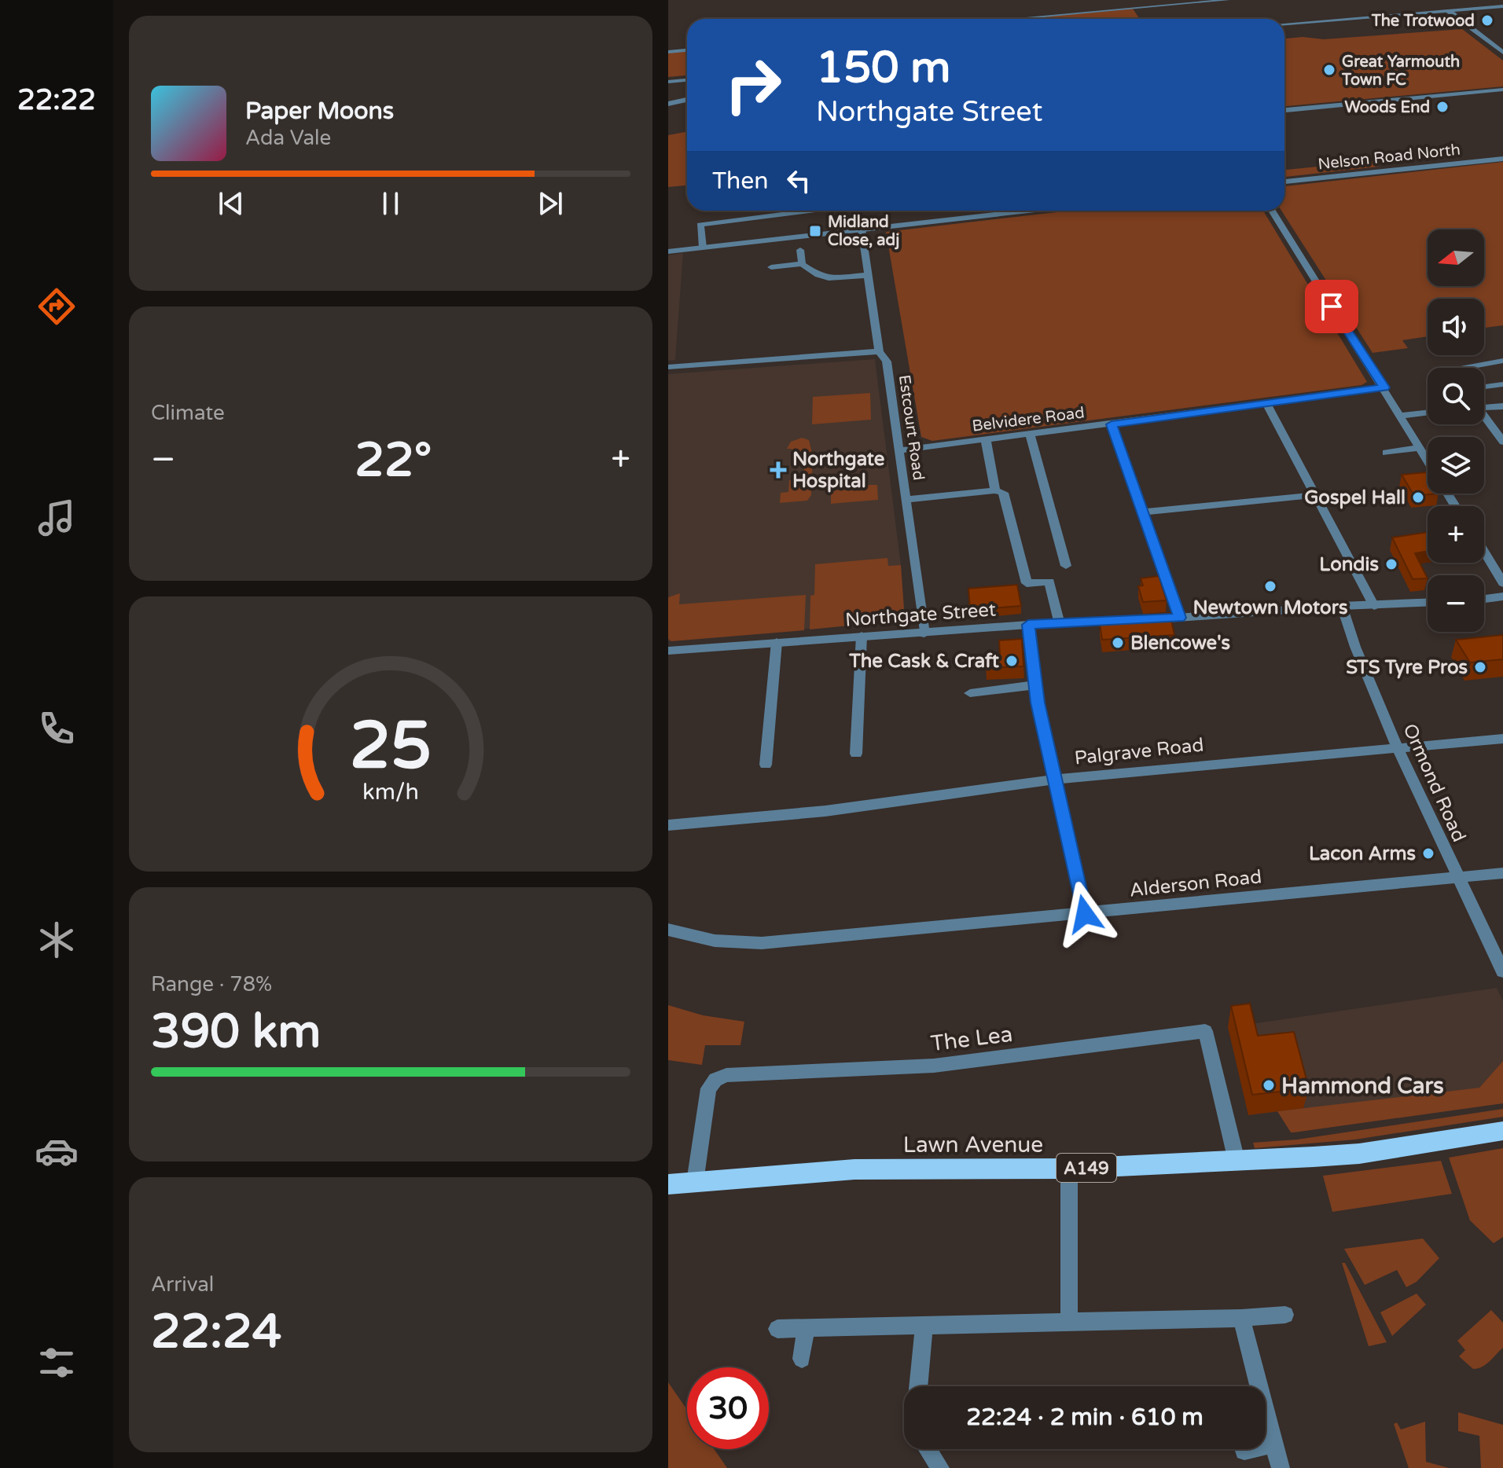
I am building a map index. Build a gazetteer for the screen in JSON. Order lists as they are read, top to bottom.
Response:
{
  "streets": {
    "main road": ["Lawn Avenue", "A149"],
    "street": [
      "Nelson Road North",
      "Belvidere Road",
      "Estcourt Road",
      "Northgate Street",
      "Palgrave Road",
      "Ormond Road",
      "Alderson Road",
      "The Lea"
    ]
  },
  "crossings": [
    ["Belvidere Road", "Estcourt Road"],
    ["Estcourt Road", "Northgate Street"],
    ["Northgate Street", "Ormond Road"],
    ["Palgrave Road", "Ormond Road"],
    ["Ormond Road", "Alderson Road"],
    ["The Lea", "Lawn Avenue"]
  ],
  "places": {
    "other": [
      "The Trotwood",
      "Great Yarmouth Town FC",
      "Woods End",
      "Gospel Hall",
      "Londis",
      "Newtown Motors",
      "Blencowe's",
      "The Cask & Craft",
      "STS Tyre Pros",
      "Lacon Arms",
      "Hammond Cars"
    ],
    "transit": ["Midland Close, adj"],
    "health": ["Northgate Hospital"]
  },
  "north": "left",
  "page": {
    "tabs": "22:22",
    "turn": ["150 m", "Northgate Street"],
    "song": ["Paper Moons", "Ada Vale"],
    "then": "Then",
    "map_buttons": ["+", "−"],
    "tile": [
      "Climate",
      ["Range · 78%", "390 km"],
      ["Arrival", "22:24"]
    ],
    "heat": ["−", "22°", "+"],
    "limit": "30",
    "trip": "22:24 · 2 min · 610 m",
    "gauge": ["25", "km/h"]
  }
}
